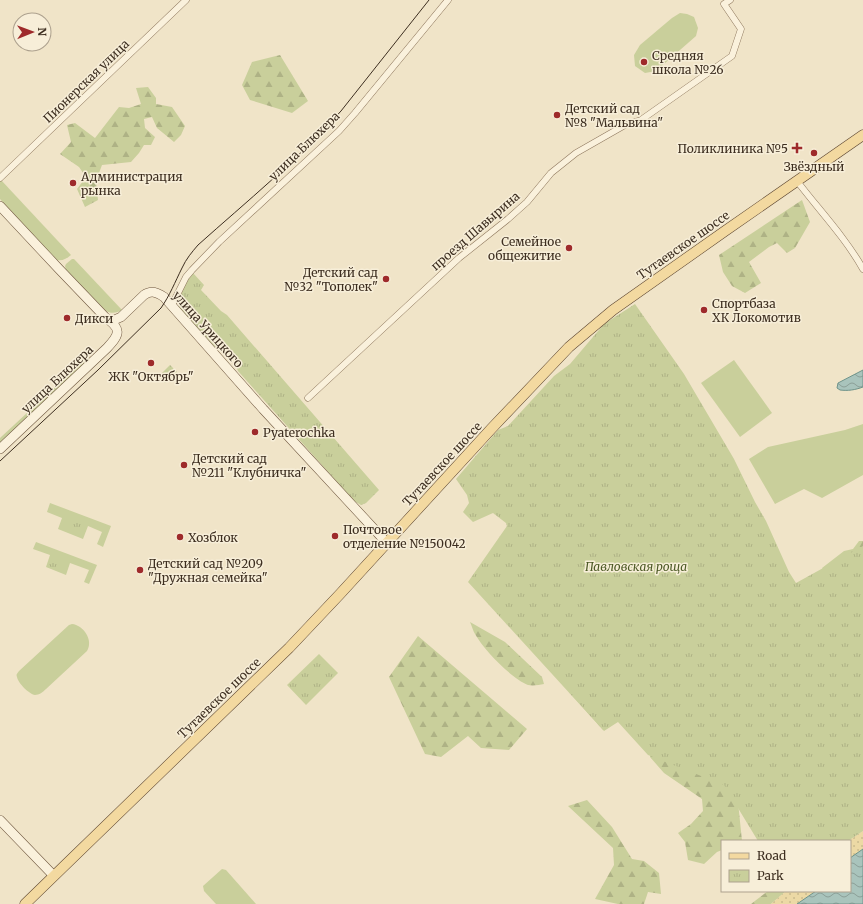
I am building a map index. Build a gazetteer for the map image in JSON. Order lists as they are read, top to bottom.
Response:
{
  "streets": {
    "main road": ["Тутаевское шоссе"],
    "street": [
      "Пионерская улица",
      "улица Блюхера",
      "проезд Шавырина",
      "улица Урицкого"
    ]
  },
  "crossings": [
    ["улица Блюхера", "улица Урицкого"],
    ["Тутаевское шоссе", "улица Урицкого"]
  ],
  "parks": ["Павловская роща"],
  "places": {
    "other": [
      "Средняя школа №26",
      "Детский сад №8 \"Мальвина\"",
      "Звёздный",
      "Администрация рынка",
      "Семейное общежитие",
      "Детский сад №32 \"Тополек\"",
      "Спортбаза ХК Локомотив",
      "Дикси",
      "ЖК \"Октябрь\"",
      "Pyaterochka",
      "Детский сад №211 \"Клубничка\"",
      "Почтовое отделение №150042",
      "Хозблок",
      "Детский сад №209 \"Дружная семейка\""
    ],
    "health": ["Поликлиника №5"]
  },
  "legend": ["Road", "Park"],
  "north": "right"
}
